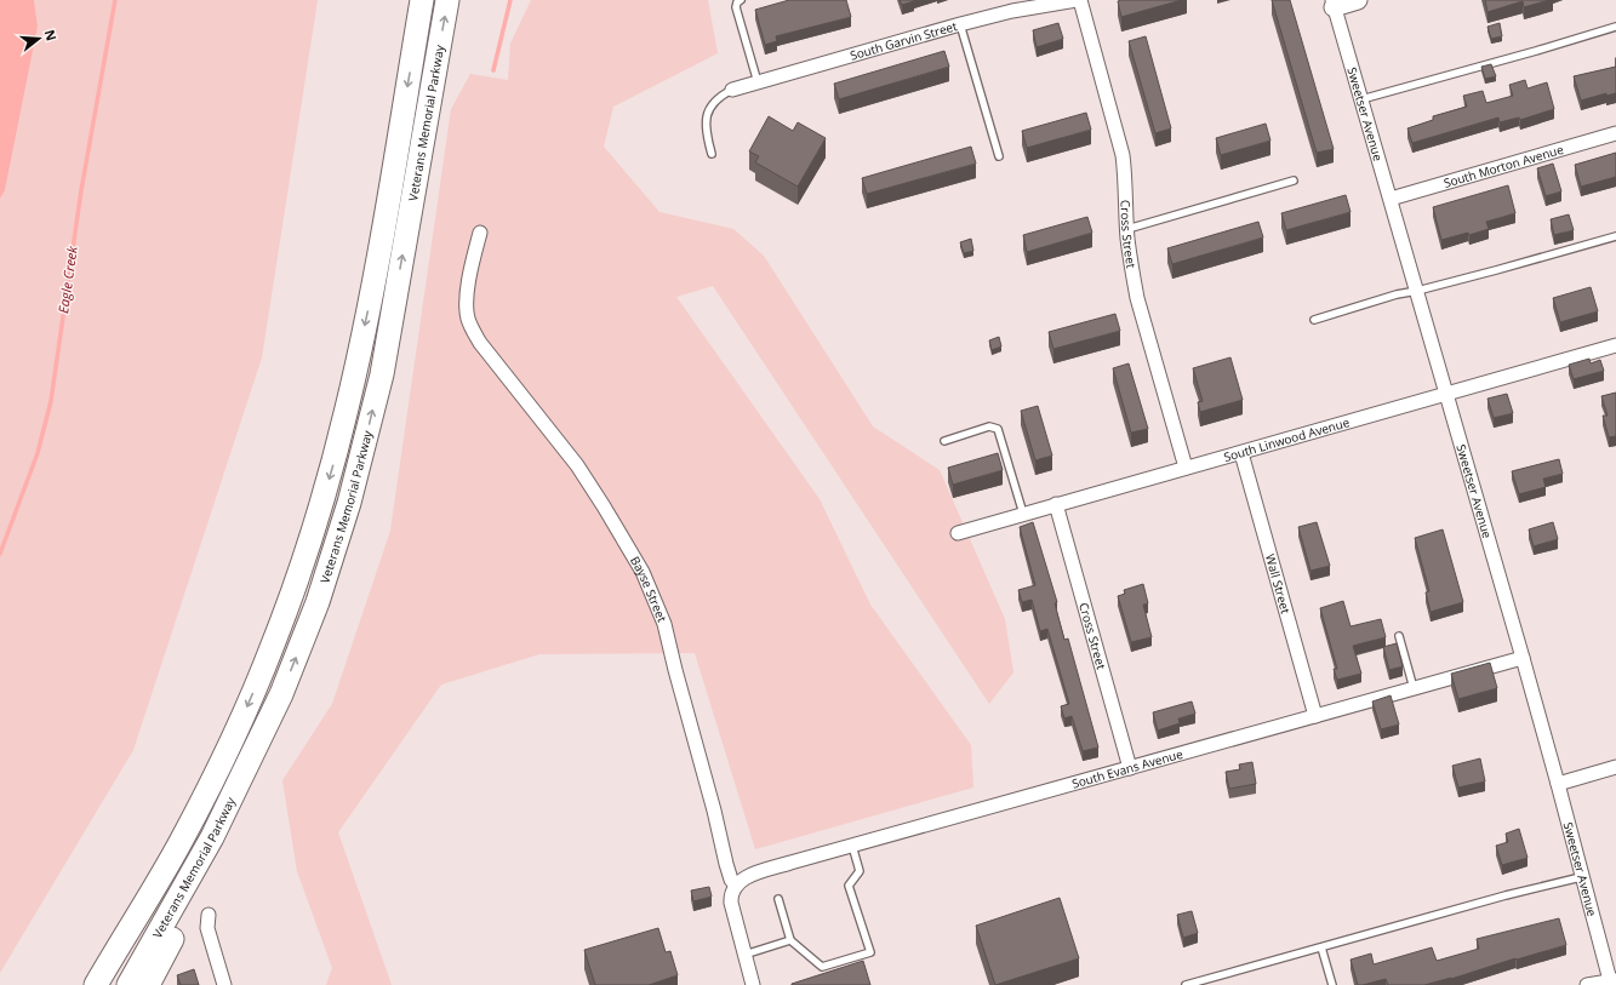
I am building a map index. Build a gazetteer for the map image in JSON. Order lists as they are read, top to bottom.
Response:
{
  "streets": {
    "highway": ["Veterans Memorial Parkway"],
    "street": [
      "South Garvin Street",
      "Sweetser Avenue",
      "South Morton Avenue",
      "Cross Street",
      "South Linwood Avenue",
      "Wall Street",
      "Bayse Street",
      "South Evans Avenue"
    ]
  },
  "crossings": [
    ["Sweetser Avenue", "South Morton Avenue"],
    ["Sweetser Avenue", "South Linwood Avenue"],
    ["Sweetser Avenue", "South Evans Avenue"],
    ["Cross Street", "South Linwood Avenue"],
    ["Cross Street", "South Evans Avenue"],
    ["South Linwood Avenue", "Wall Street"],
    ["Wall Street", "South Evans Avenue"],
    ["Bayse Street", "South Evans Avenue"]
  ],
  "water": ["Eagle Creek"],
  "north": "right"
}
